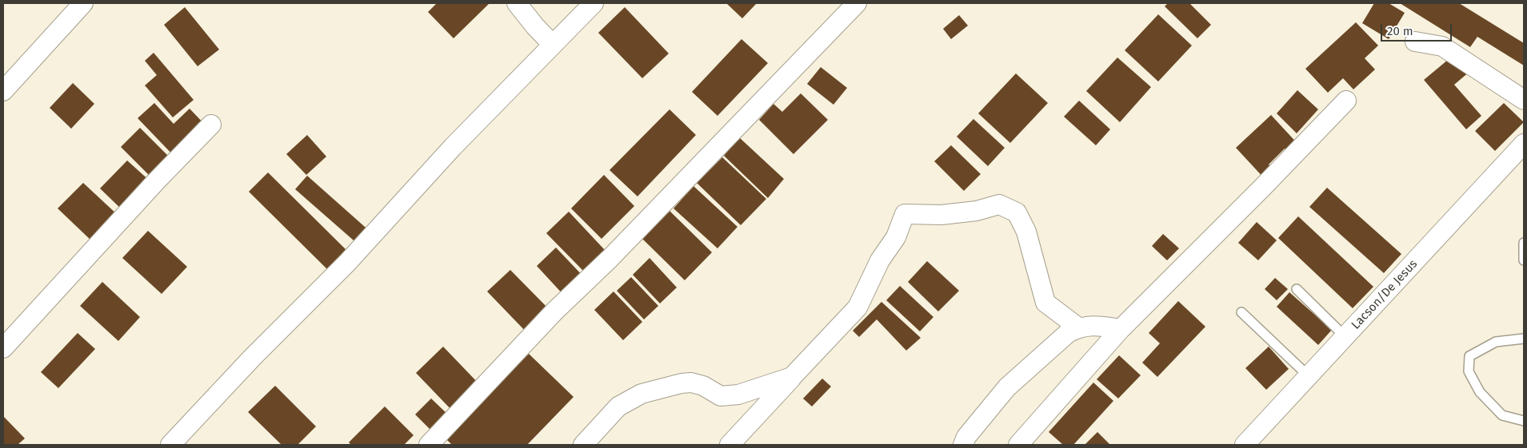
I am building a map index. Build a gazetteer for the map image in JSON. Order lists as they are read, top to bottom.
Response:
{
  "streets": {
    "street": ["Lacson/De Jesus"]
  },
  "scale_bar": "20 m"
}
